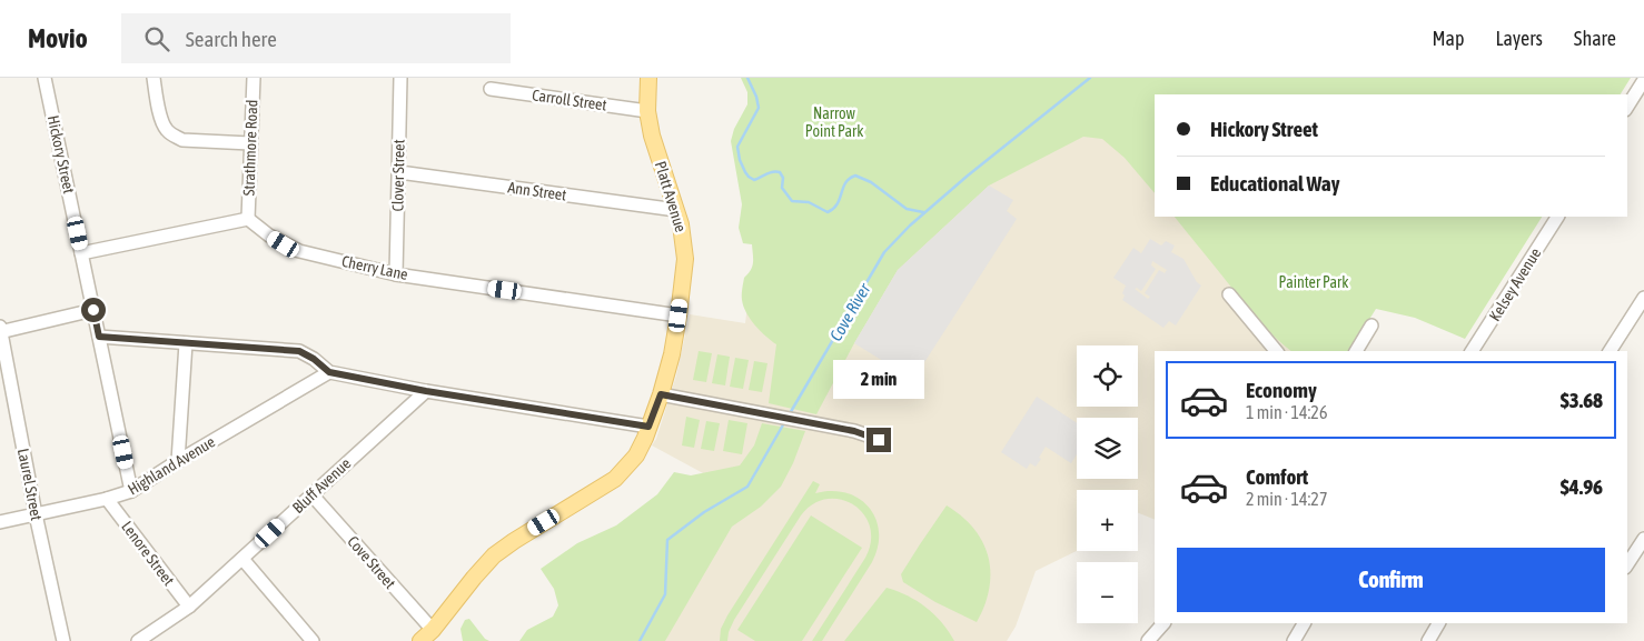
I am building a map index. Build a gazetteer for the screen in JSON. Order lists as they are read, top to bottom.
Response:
{
  "streets": {
    "main road": ["Platt Avenue"],
    "street": [
      "Carroll Street",
      "Strathmore Road",
      "Hickory Street",
      "Clover Street",
      "Ann Street",
      "Cherry Lane",
      "Kelsey Avenue",
      "Highland Avenue",
      "Laurel Street",
      "Bluff Avenue",
      "Lenore Street",
      "Cove Street"
    ]
  },
  "crossings": [
    ["Carroll Street", "Platt Avenue"],
    ["Strathmore Road", "Cherry Lane"],
    ["Hickory Street", "Highland Avenue"],
    ["Clover Street", "Ann Street"],
    ["Clover Street", "Cherry Lane"],
    ["Ann Street", "Platt Avenue"],
    ["Platt Avenue", "Cherry Lane"],
    ["Platt Avenue", "Cove Street"],
    ["Highland Avenue", "Laurel Street"],
    ["Highland Avenue", "Lenore Street"],
    ["Bluff Avenue", "Lenore Street"],
    ["Bluff Avenue", "Cove Street"]
  ],
  "water": ["Cove River"],
  "parks": ["Narrow Point Park", "Painter Park"],
  "page": {
    "header": "Movio",
    "search": "Search here",
    "nav": ["Map", "Layers", "Share"],
    "banner": ["Hickory Street", "Educational Way"],
    "map_buttons": ["+", "−"],
    "bubble": "2 min",
    "list": [
      {
        "name": "Economy",
        "note": "1 min · 14:26",
        "value": "$3.68"
      },
      {
        "name": "Comfort",
        "note": "2 min · 14:27",
        "value": "$4.96"
      }
    ],
    "buttons": "Confirm"
  }
}
